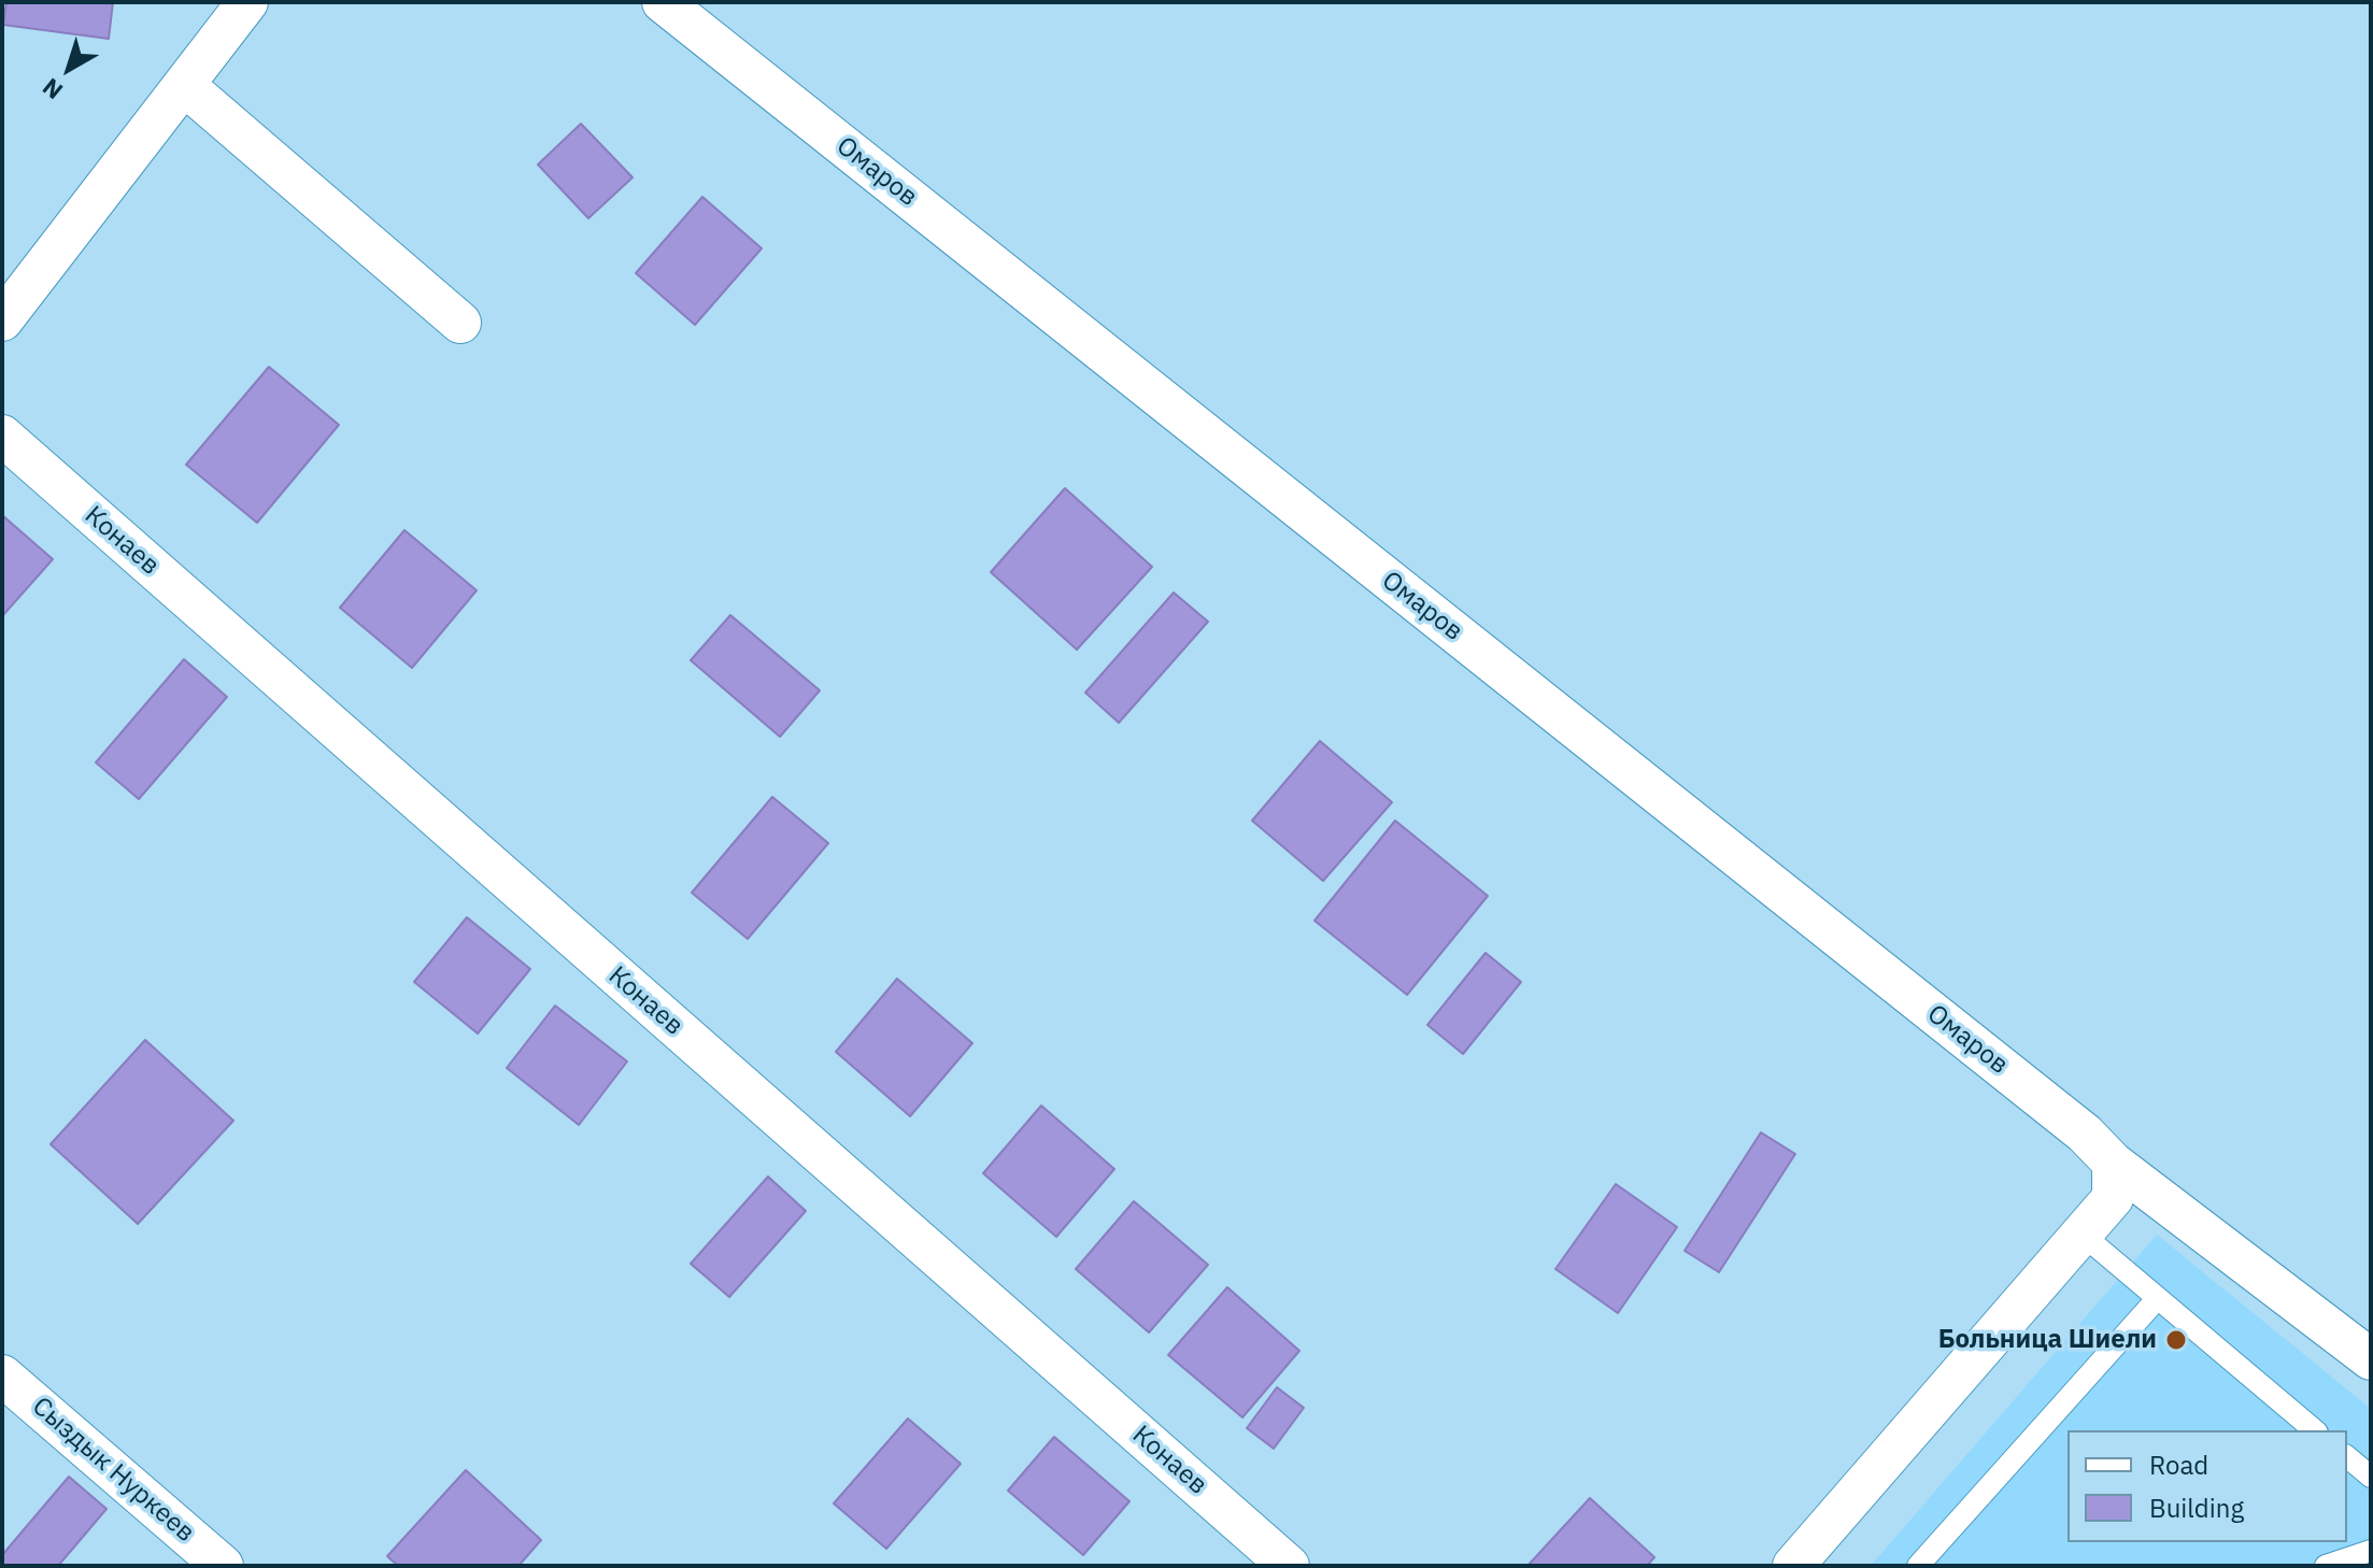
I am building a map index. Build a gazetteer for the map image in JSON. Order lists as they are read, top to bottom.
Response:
{
  "streets": {
    "street": ["Омаров", "Конаев", "Сыздык Нуркеев"]
  },
  "places": ["Больница Шиели"],
  "legend": ["Road", "Building"],
  "north": "bottom left"
}
